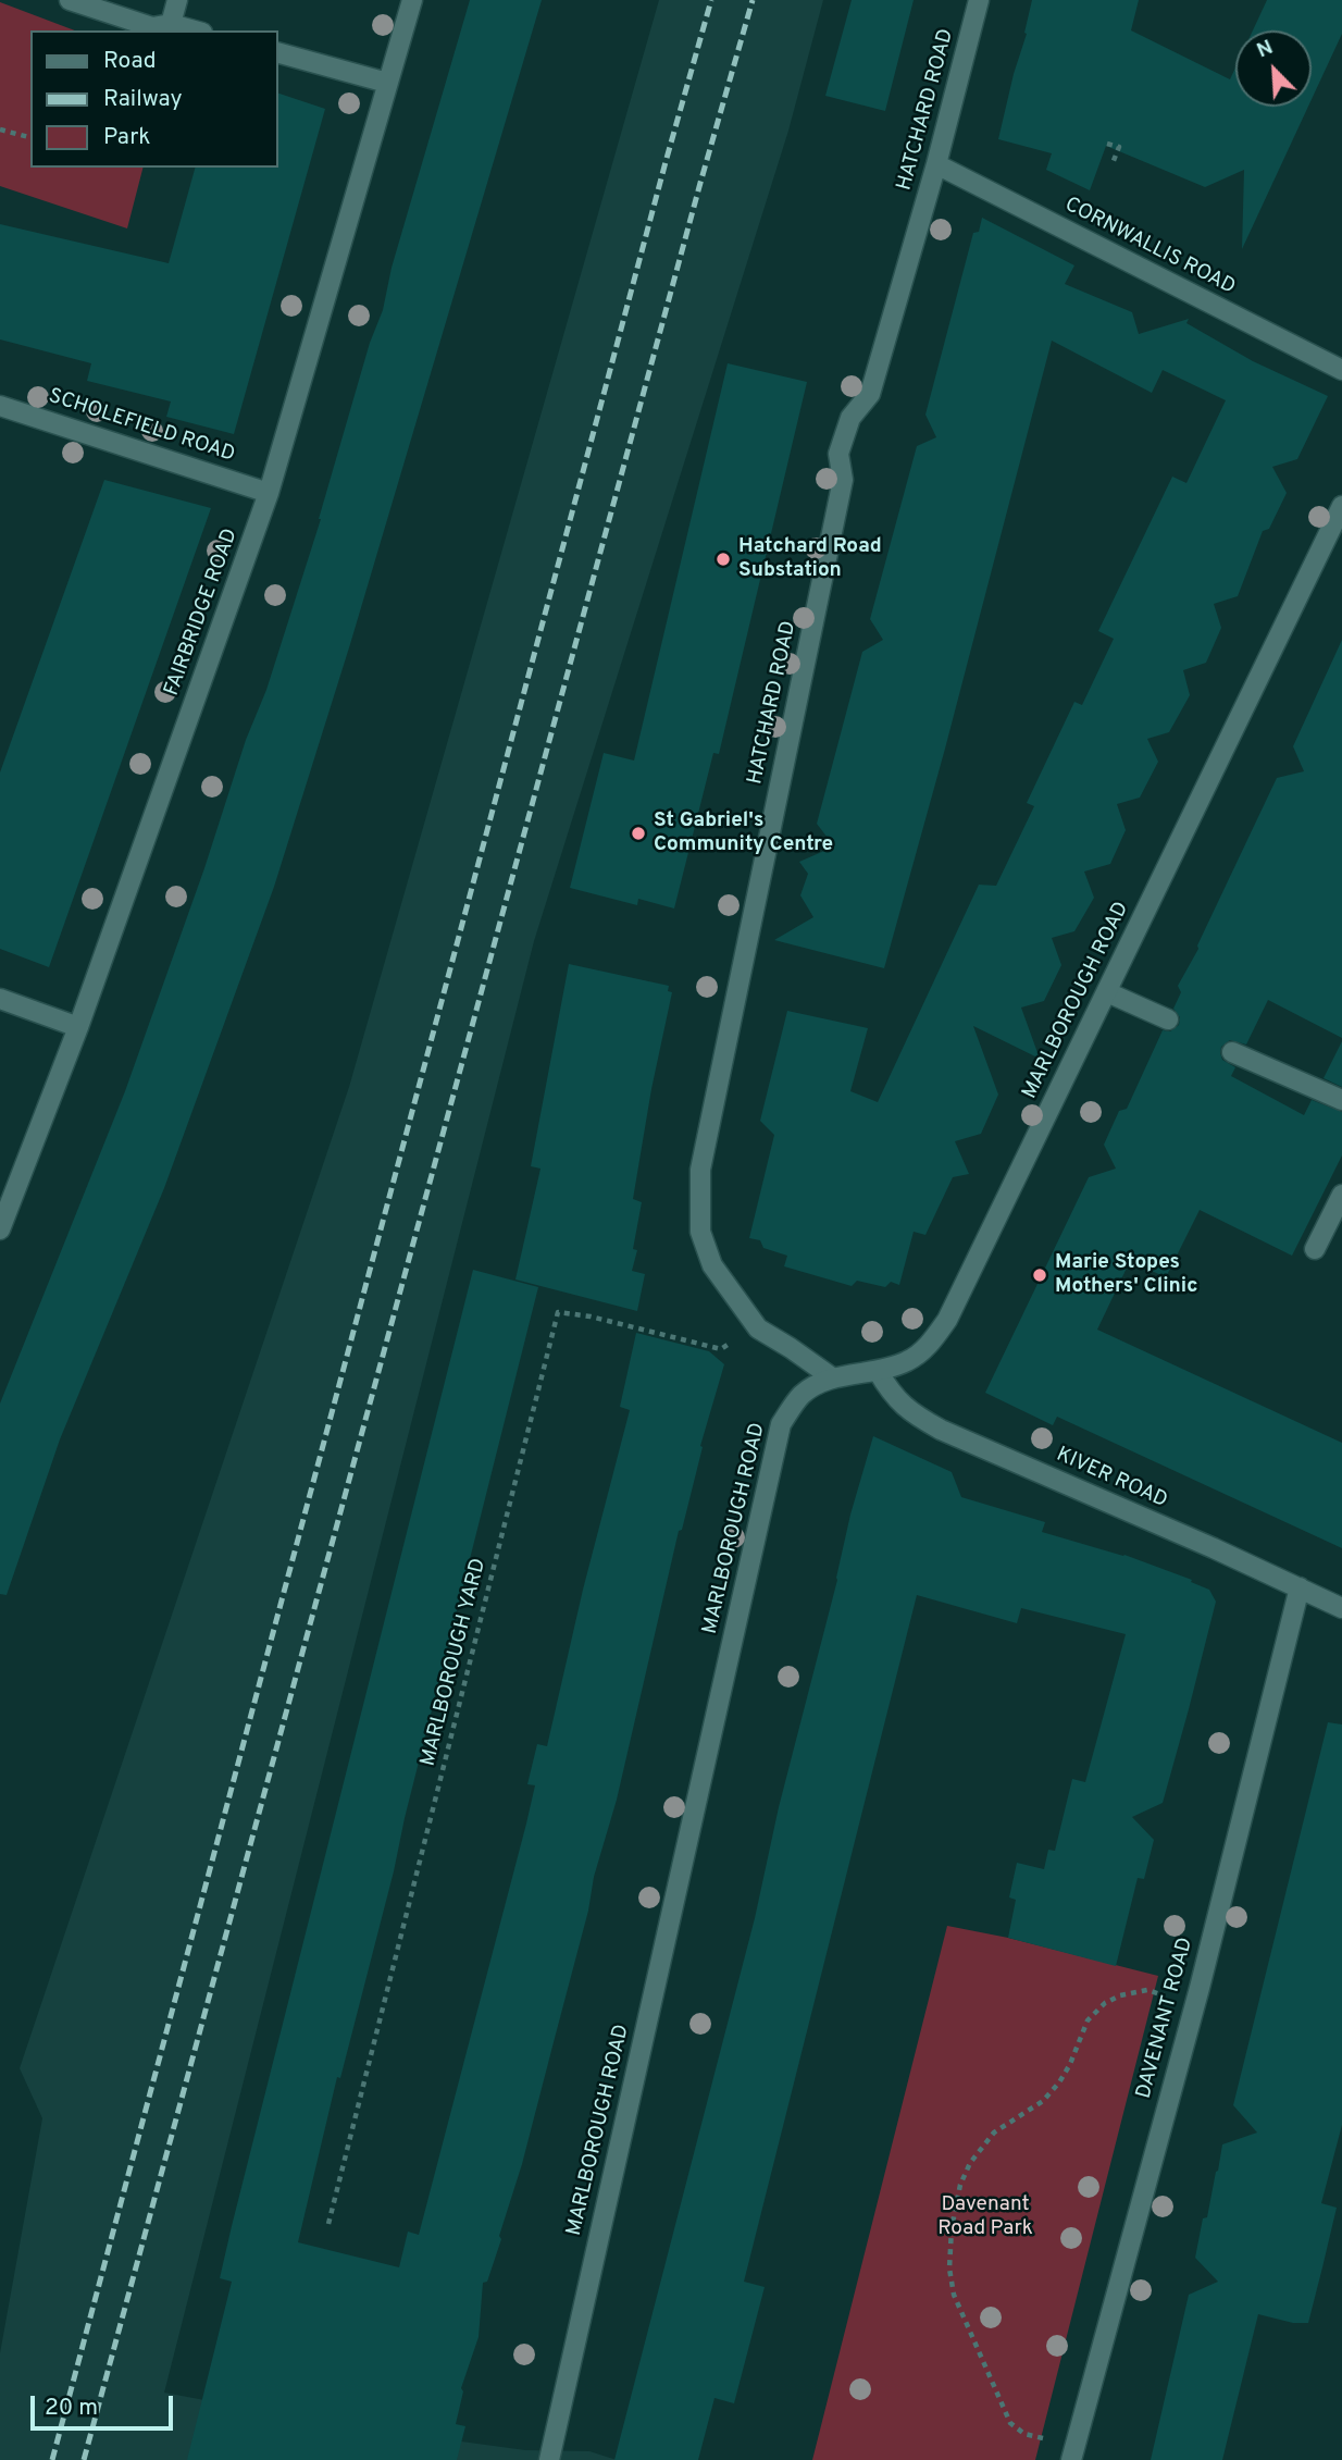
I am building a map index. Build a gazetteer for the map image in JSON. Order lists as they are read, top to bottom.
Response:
{
  "streets": {
    "street": [
      "HATCHARD ROAD",
      "CORNWALLIS ROAD",
      "SCHOLEFIELD ROAD",
      "FAIRBRIDGE ROAD",
      "MARLBOROUGH ROAD",
      "KIVER ROAD",
      "DAVENANT ROAD"
    ],
    "path": ["MARLBOROUGH YARD"]
  },
  "crossings": [
    ["HATCHARD ROAD", "CORNWALLIS ROAD"],
    ["HATCHARD ROAD", "MARLBOROUGH ROAD"],
    ["HATCHARD ROAD", "MARLBOROUGH YARD"],
    ["SCHOLEFIELD ROAD", "FAIRBRIDGE ROAD"],
    ["MARLBOROUGH ROAD", "KIVER ROAD"],
    ["KIVER ROAD", "DAVENANT ROAD"]
  ],
  "parks": ["Davenant Road Park"],
  "places": ["Hatchard Road Substation", "St Gabriel's Community Centre", "Marie Stopes Mothers' Clinic"],
  "legend": ["Road", "Railway", "Park"],
  "scale_bar": "20 m",
  "north": "top left"
}
